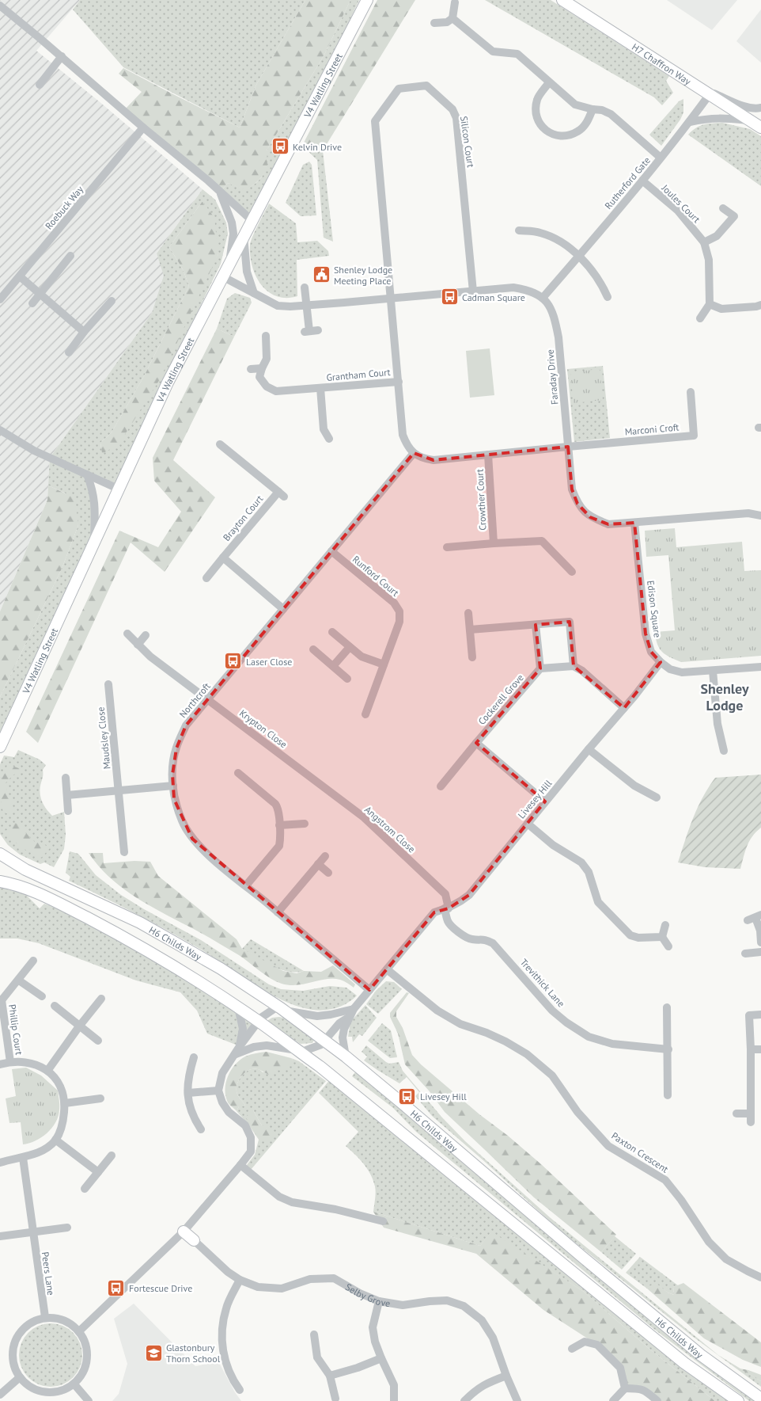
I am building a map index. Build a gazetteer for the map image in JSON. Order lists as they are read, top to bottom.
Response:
{
  "streets": {
    "street": [
      "H7 Chaffron Way",
      "V4 Watling Street",
      "Silicon Court",
      "Rutherford Gate",
      "Joules Court",
      "Roebuck Way",
      "Grantham Court",
      "Faraday Drive",
      "Marconi Croft",
      "Crowther Court",
      "Brayton Court",
      "Runford Court",
      "Edison Square",
      "Cockerell Grove",
      "Northcroft",
      "Krypton Close",
      "Maudsley Close",
      "Livesey Hill",
      "Angstrom Close",
      "H6 Childs Way",
      "Trevithick Lane",
      "Phillip Court",
      "Paxton Crescent",
      "Peers Lane",
      "Selby Grove"
    ]
  },
  "crossings": [
    ["H7 Chaffron Way", "Rutherford Gate"],
    ["Rutherford Gate", "Joules Court"],
    ["Rutherford Gate", "Faraday Drive"],
    ["Faraday Drive", "Marconi Croft"],
    ["Faraday Drive", "Edison Square"],
    ["Runford Court", "Northcroft"],
    ["Edison Square", "Livesey Hill"],
    ["Northcroft", "Krypton Close"],
    ["Northcroft", "Livesey Hill"],
    ["Krypton Close", "Angstrom Close"],
    ["Livesey Hill", "Angstrom Close"],
    ["Livesey Hill", "H6 Childs Way"],
    ["Livesey Hill", "Trevithick Lane"],
    ["Livesey Hill", "Paxton Crescent"],
    ["Angstrom Close", "Trevithick Lane"]
  ],
  "districts": ["Shenley Lodge"],
  "places": {
    "bus stop": [
      "Kelvin Drive",
      "Cadman Square",
      "Laser Close",
      "Livesey Hill",
      "Fortescue Drive"
    ],
    "public building": ["Shenley Lodge Meeting Place"],
    "school or university": ["Glastonbury Thorn School"]
  }
}
